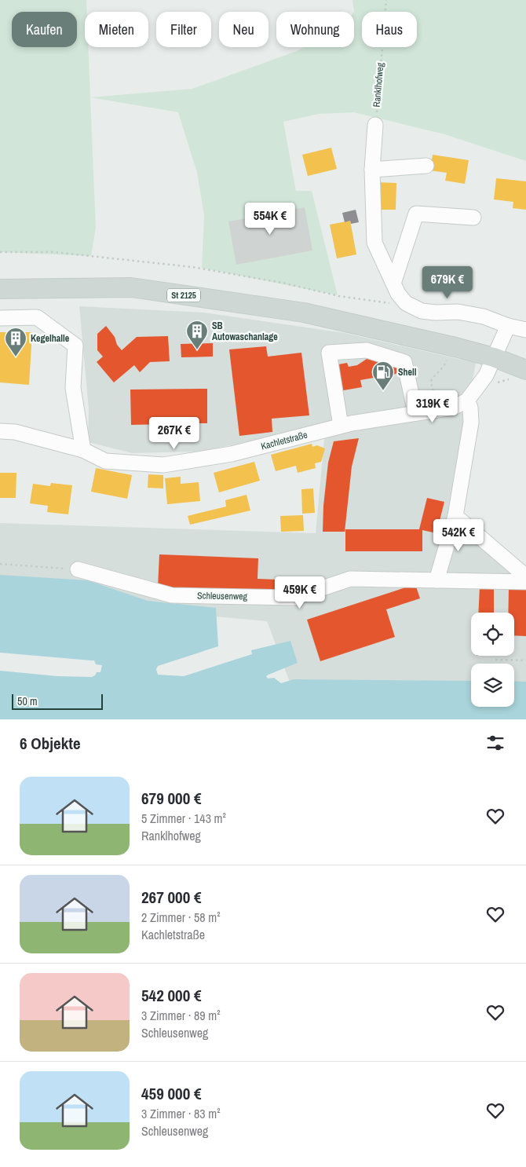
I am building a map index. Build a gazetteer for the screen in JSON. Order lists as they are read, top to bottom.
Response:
{
  "streets": {
    "main road": ["St 2125"],
    "street": ["Kachletstraße", "Schleusenweg"],
    "path": ["Ranklhofweg"]
  },
  "places": {
    "building": ["SB Autowaschanlage", "Kegelhalle"],
    "fuel station": ["Shell"]
  },
  "scale_bar": "50 m",
  "page": {
    "chip": [
      "Kaufen",
      "Mieten",
      "Filter",
      "Neu",
      "Wohnung",
      "Haus"
    ],
    "price": [
      "554K €",
      "679K €",
      "319K €",
      "267K €",
      "542K €",
      "459K €"
    ],
    "scale": "50 m",
    "heading": "6 Objekte",
    "list": [
      {
        "name": "679 000 €",
        "note": "5 Zimmer · 143 m² · Ranklhofweg"
      },
      {
        "name": "267 000 €",
        "note": "2 Zimmer · 58 m² · Kachletstraße"
      },
      {
        "name": "542 000 €",
        "note": "3 Zimmer · 89 m² · Schleusenweg"
      },
      {
        "name": "459 000 €",
        "note": "3 Zimmer · 83 m² · Schleusenweg"
      }
    ]
  }
}
